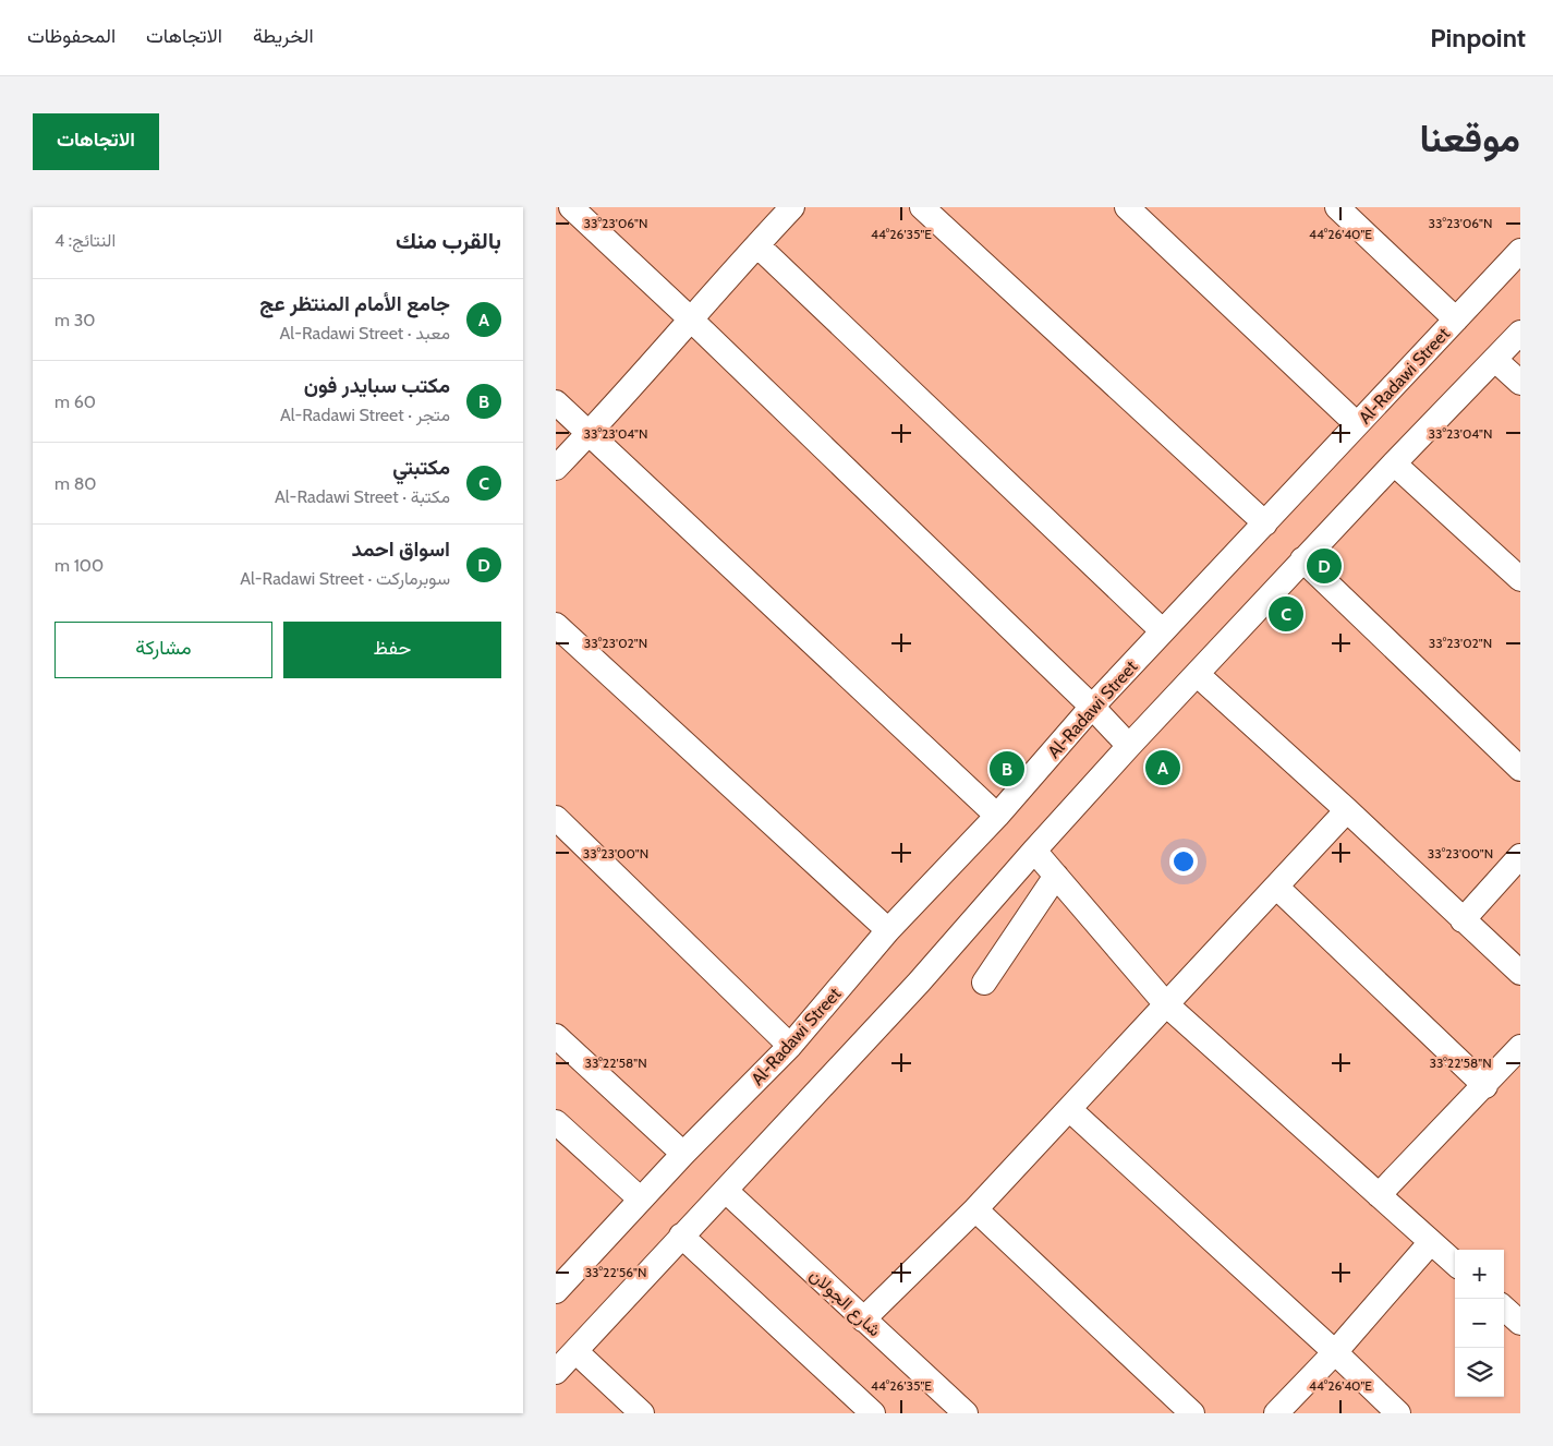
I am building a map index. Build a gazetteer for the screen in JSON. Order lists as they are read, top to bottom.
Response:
{
  "streets": {
    "street": ["Al-Radawi Street", "شارع الجولان"]
  },
  "page": {
    "header": "Pinpoint",
    "nav": ["الخريطة", "الاتجاهات", "المحفوظات"],
    "title": "موقعنا",
    "buttons": [
      "الاتجاهات",
      ["حفظ", "مشاركة"]
    ],
    "heading": ["بالقرب منك", "النتائج: 4"],
    "list": [
      {
        "mark": "A",
        "name": "جامع الأمام المنتظر عج",
        "note": "معبد · Al-Radawi Street",
        "value": "30 m"
      },
      {
        "mark": "B",
        "name": "مكتب سبايدر فون",
        "note": "متجر · Al-Radawi Street",
        "value": "60 m"
      },
      {
        "mark": "C",
        "name": "مكتبتي",
        "note": "مكتبة · Al-Radawi Street",
        "value": "80 m"
      },
      {
        "mark": "D",
        "name": "اسواق احمد",
        "note": "سوبرماركت · Al-Radawi Street",
        "value": "100 m"
      }
    ],
    "pins": [
      "D",
      "C",
      "A",
      "B"
    ],
    "map_buttons": ["+", "−"]
  },
  "coordinates": [
    "33°23'06\"N",
    "44°26'35\"E",
    "44°26'40\"E",
    "33°23'04\"N",
    "33°23'02\"N",
    "33°23'00\"N",
    "33°22'58\"N",
    "33°22'56\"N"
  ]
}
